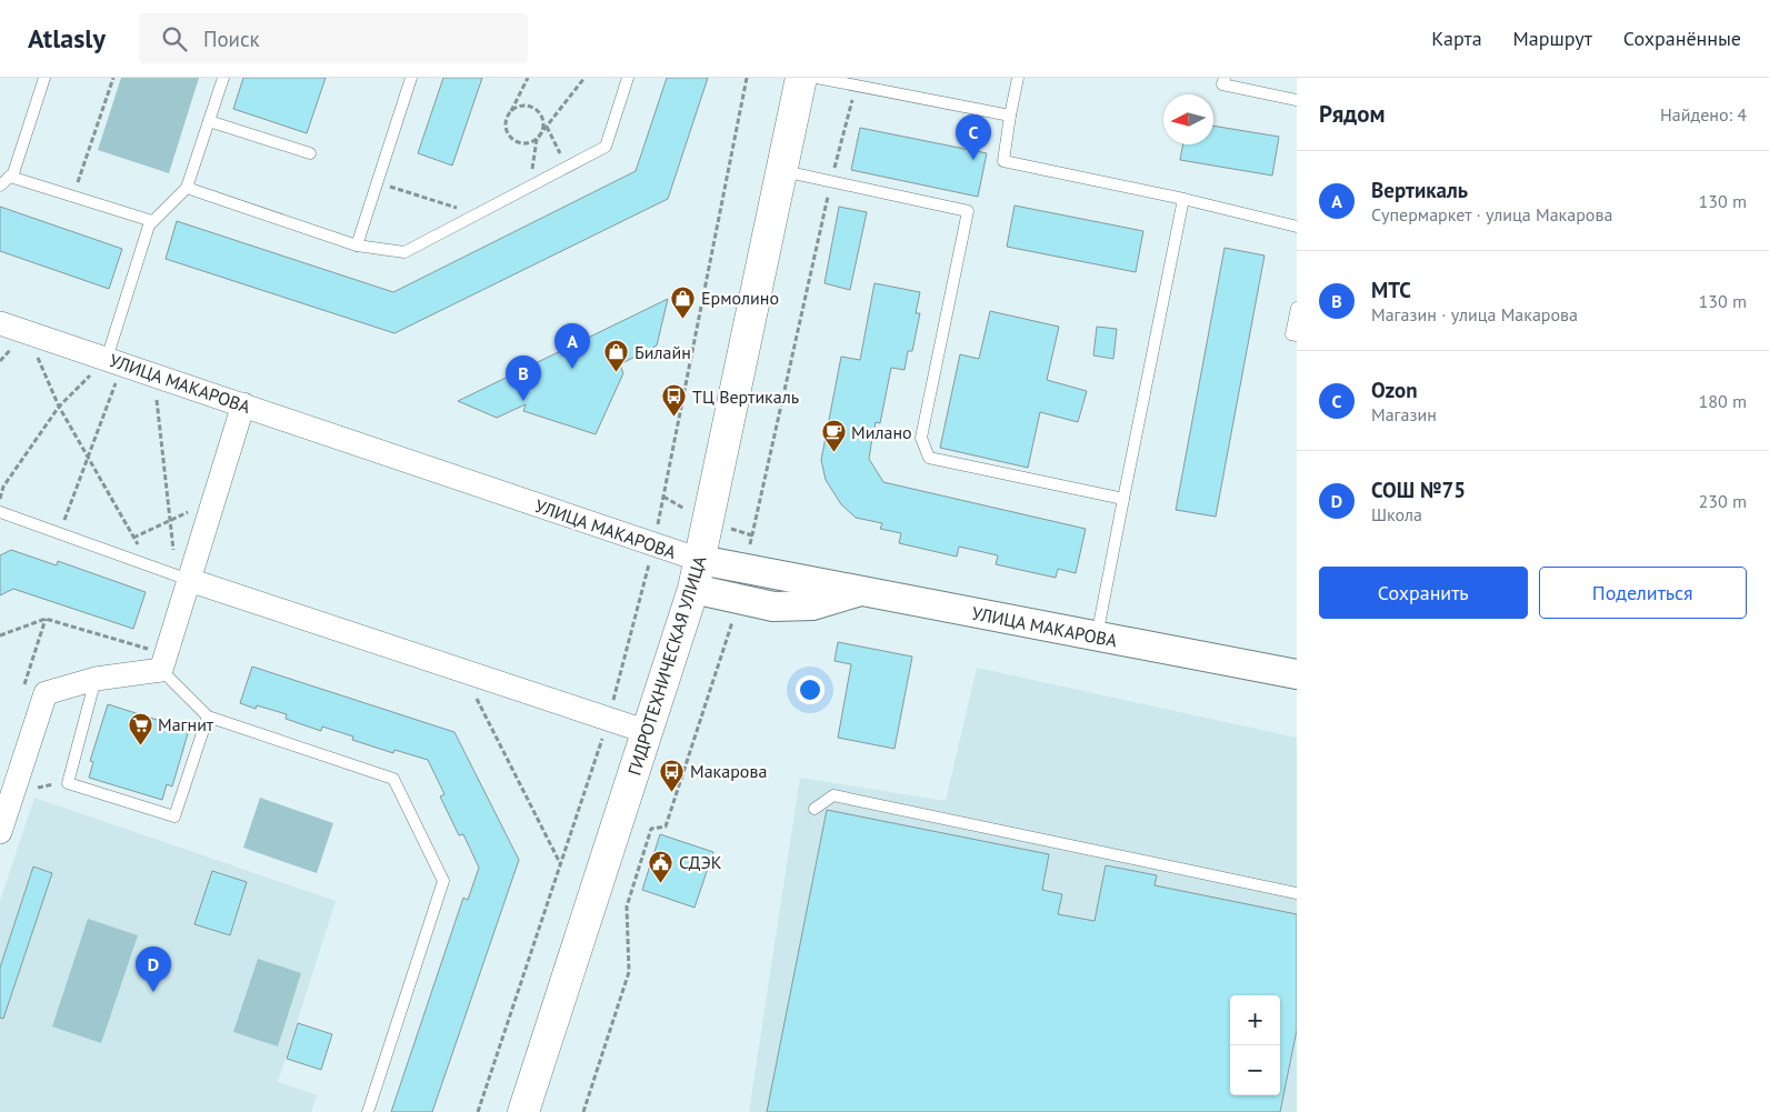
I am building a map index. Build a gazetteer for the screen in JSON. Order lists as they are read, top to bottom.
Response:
{
  "streets": {
    "main road": ["ГИДРОТЕХНИЧЕСКАЯ УЛИЦА"],
    "street": ["УЛИЦА МАКАРОВА"]
  },
  "crossings": [
    ["УЛИЦА МАКАРОВА", "ГИДРОТЕХНИЧЕСКАЯ УЛИЦА"]
  ],
  "places": {
    "shop": ["Ермолино", "Билайн"],
    "bus stop": ["ТЦ Вертикаль", "Макарова"],
    "cafe": ["Милано"],
    "supermarket": ["Магнит"],
    "public building": ["СДЭК"]
  },
  "north": "left",
  "page": {
    "header": "Atlasly",
    "search": "Поиск",
    "nav": ["Карта", "Маршрут", "Сохранённые"],
    "heading": ["Рядом", "Найдено: 4"],
    "pins": [
      "C",
      "A",
      "B",
      "D"
    ],
    "list": [
      {
        "mark": "A",
        "name": "Вертикаль",
        "note": "Супермаркет · улица Макарова",
        "value": "130 m"
      },
      {
        "mark": "B",
        "name": "МТС",
        "note": "Магазин · улица Макарова",
        "value": "130 m"
      },
      {
        "mark": "C",
        "name": "Ozon",
        "note": "Магазин",
        "value": "180 m"
      },
      {
        "mark": "D",
        "name": "СОШ №75",
        "note": "Школа",
        "value": "230 m"
      }
    ],
    "buttons": ["Сохранить", "Поделиться"],
    "map_buttons": ["+", "−"]
  }
}
